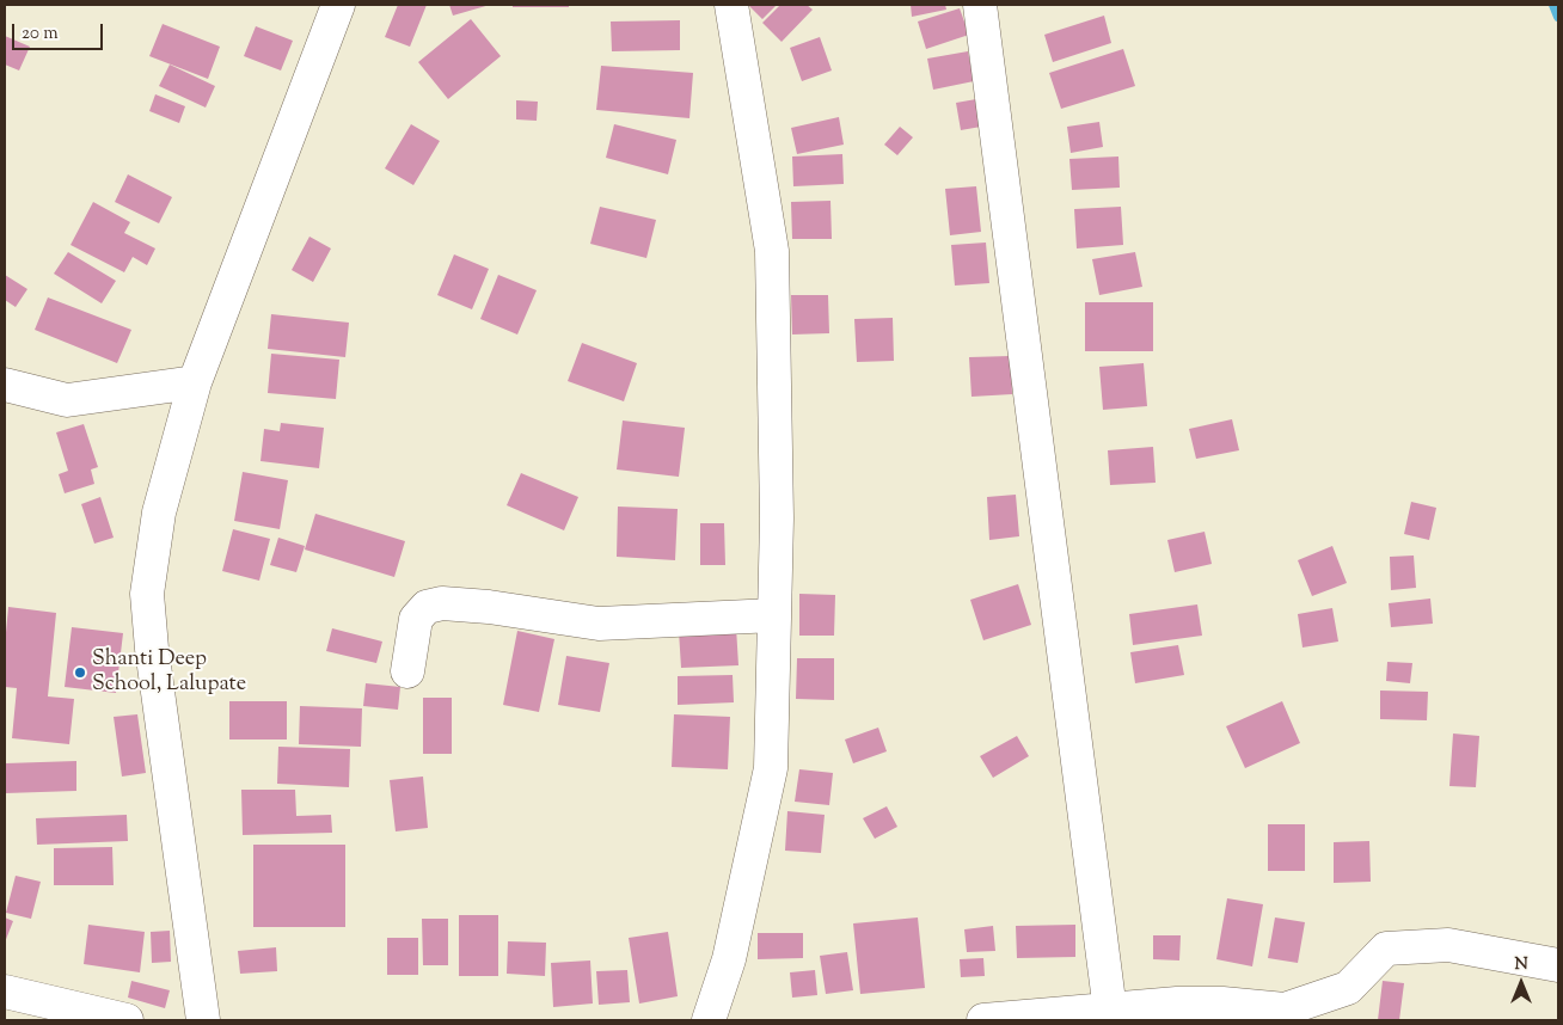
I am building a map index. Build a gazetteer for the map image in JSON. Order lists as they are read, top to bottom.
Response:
{
  "places": ["Shanti Deep School, Lalupate"],
  "scale_bar": "20 m",
  "north": "top"
}
